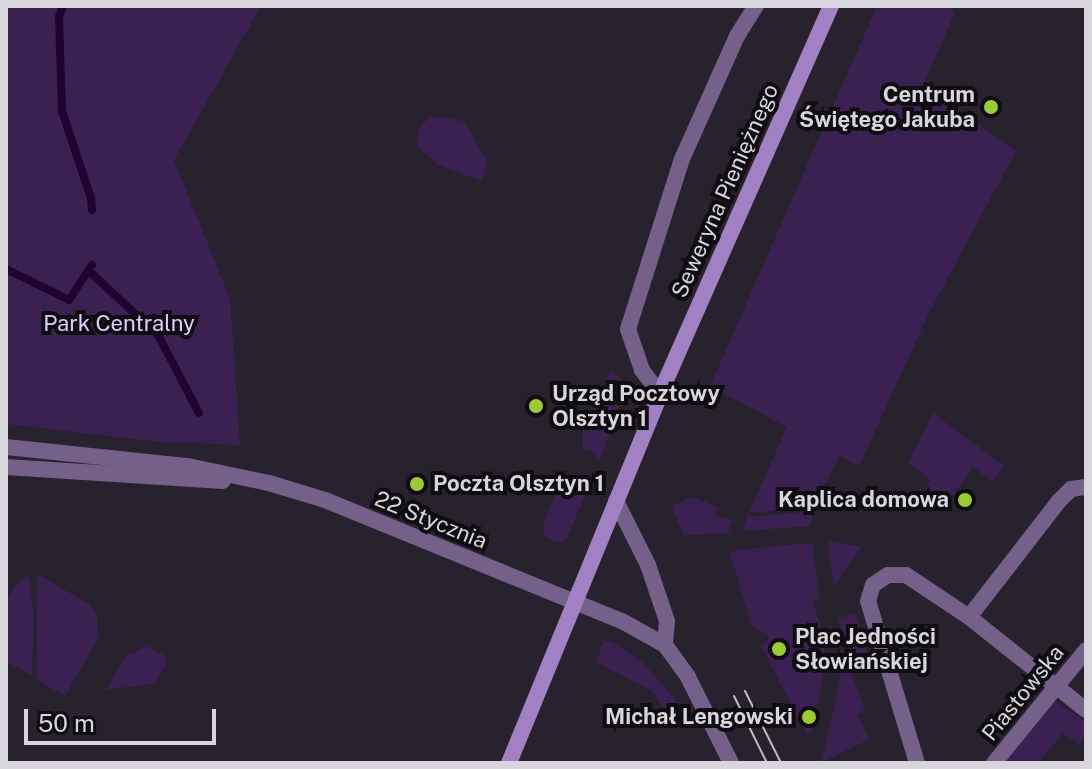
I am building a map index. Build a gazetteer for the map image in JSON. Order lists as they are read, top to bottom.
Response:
{
  "streets": {
    "street": ["Seweryna Pieniężnego", "22 Stycznia", "Piastowska"]
  },
  "crossings": [
    ["Seweryna Pieniężnego", "22 Stycznia"]
  ],
  "parks": ["Park Centralny"],
  "places": [
    "Centrum Świętego Jakuba",
    "Urząd Pocztowy Olsztyn 1",
    "Poczta Olsztyn 1",
    "Kaplica domowa",
    "Plac Jedności Słowiańskiej",
    "Michał Lengowski"
  ],
  "scale_bar": "50 m"
}
